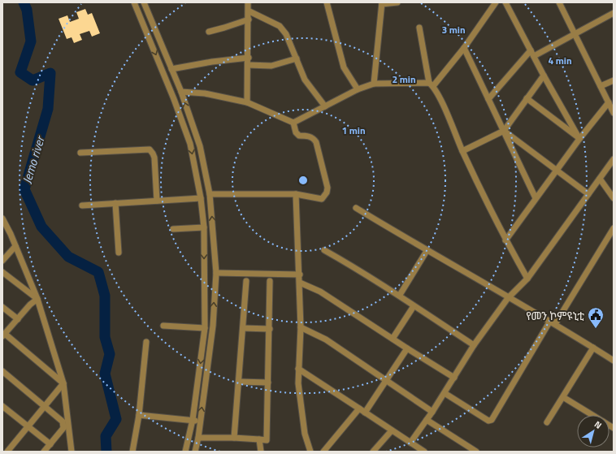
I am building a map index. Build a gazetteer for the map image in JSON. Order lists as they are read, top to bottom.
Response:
{
  "water": ["Jemo river"],
  "places": {
    "public building": ["የመን ኮምዩኒቲ"]
  },
  "north": "top right",
  "rings": [
    "3 min",
    "4 min",
    "2 min",
    "1 min"
  ]
}
